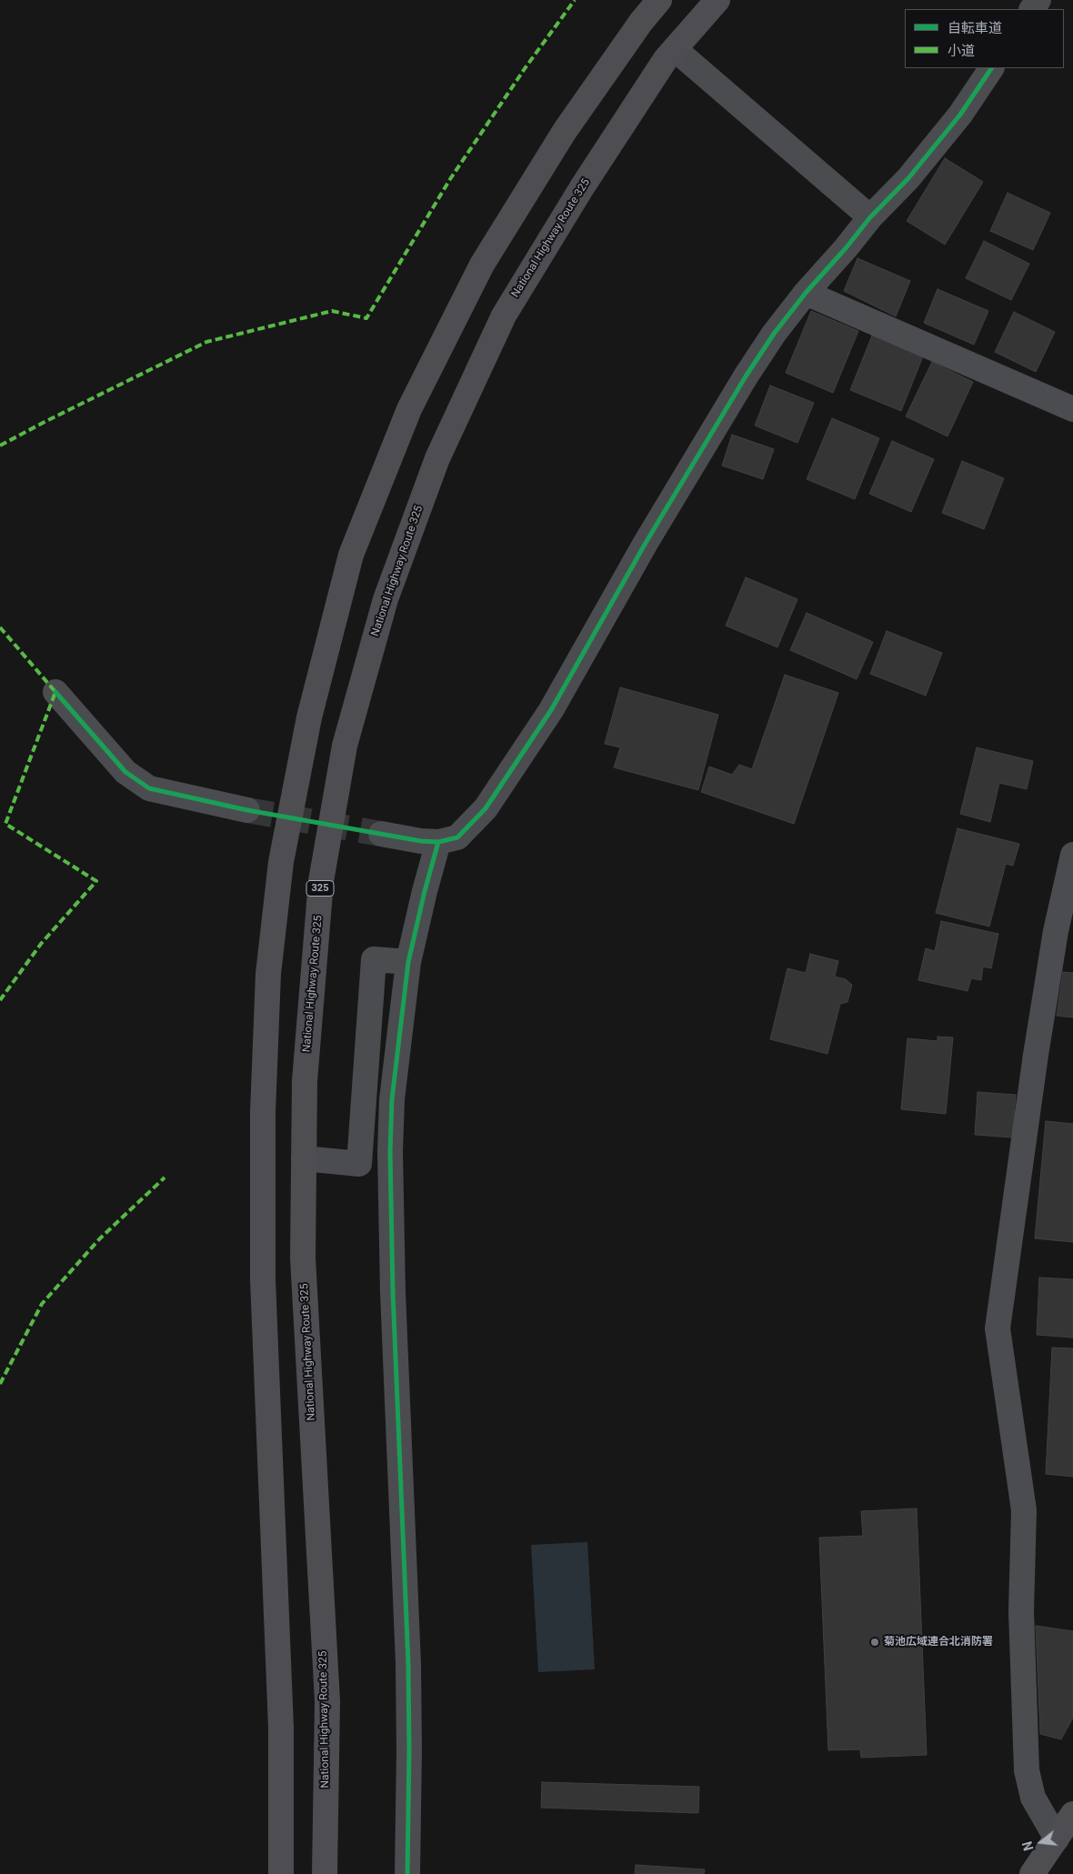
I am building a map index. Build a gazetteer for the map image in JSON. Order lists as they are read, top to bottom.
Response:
{
  "streets": {
    "highway": ["National Highway Route 325", "325"]
  },
  "places": ["菊池広域連合北消防署"],
  "legend": ["自転車道", "小道"],
  "north": "left"
}
